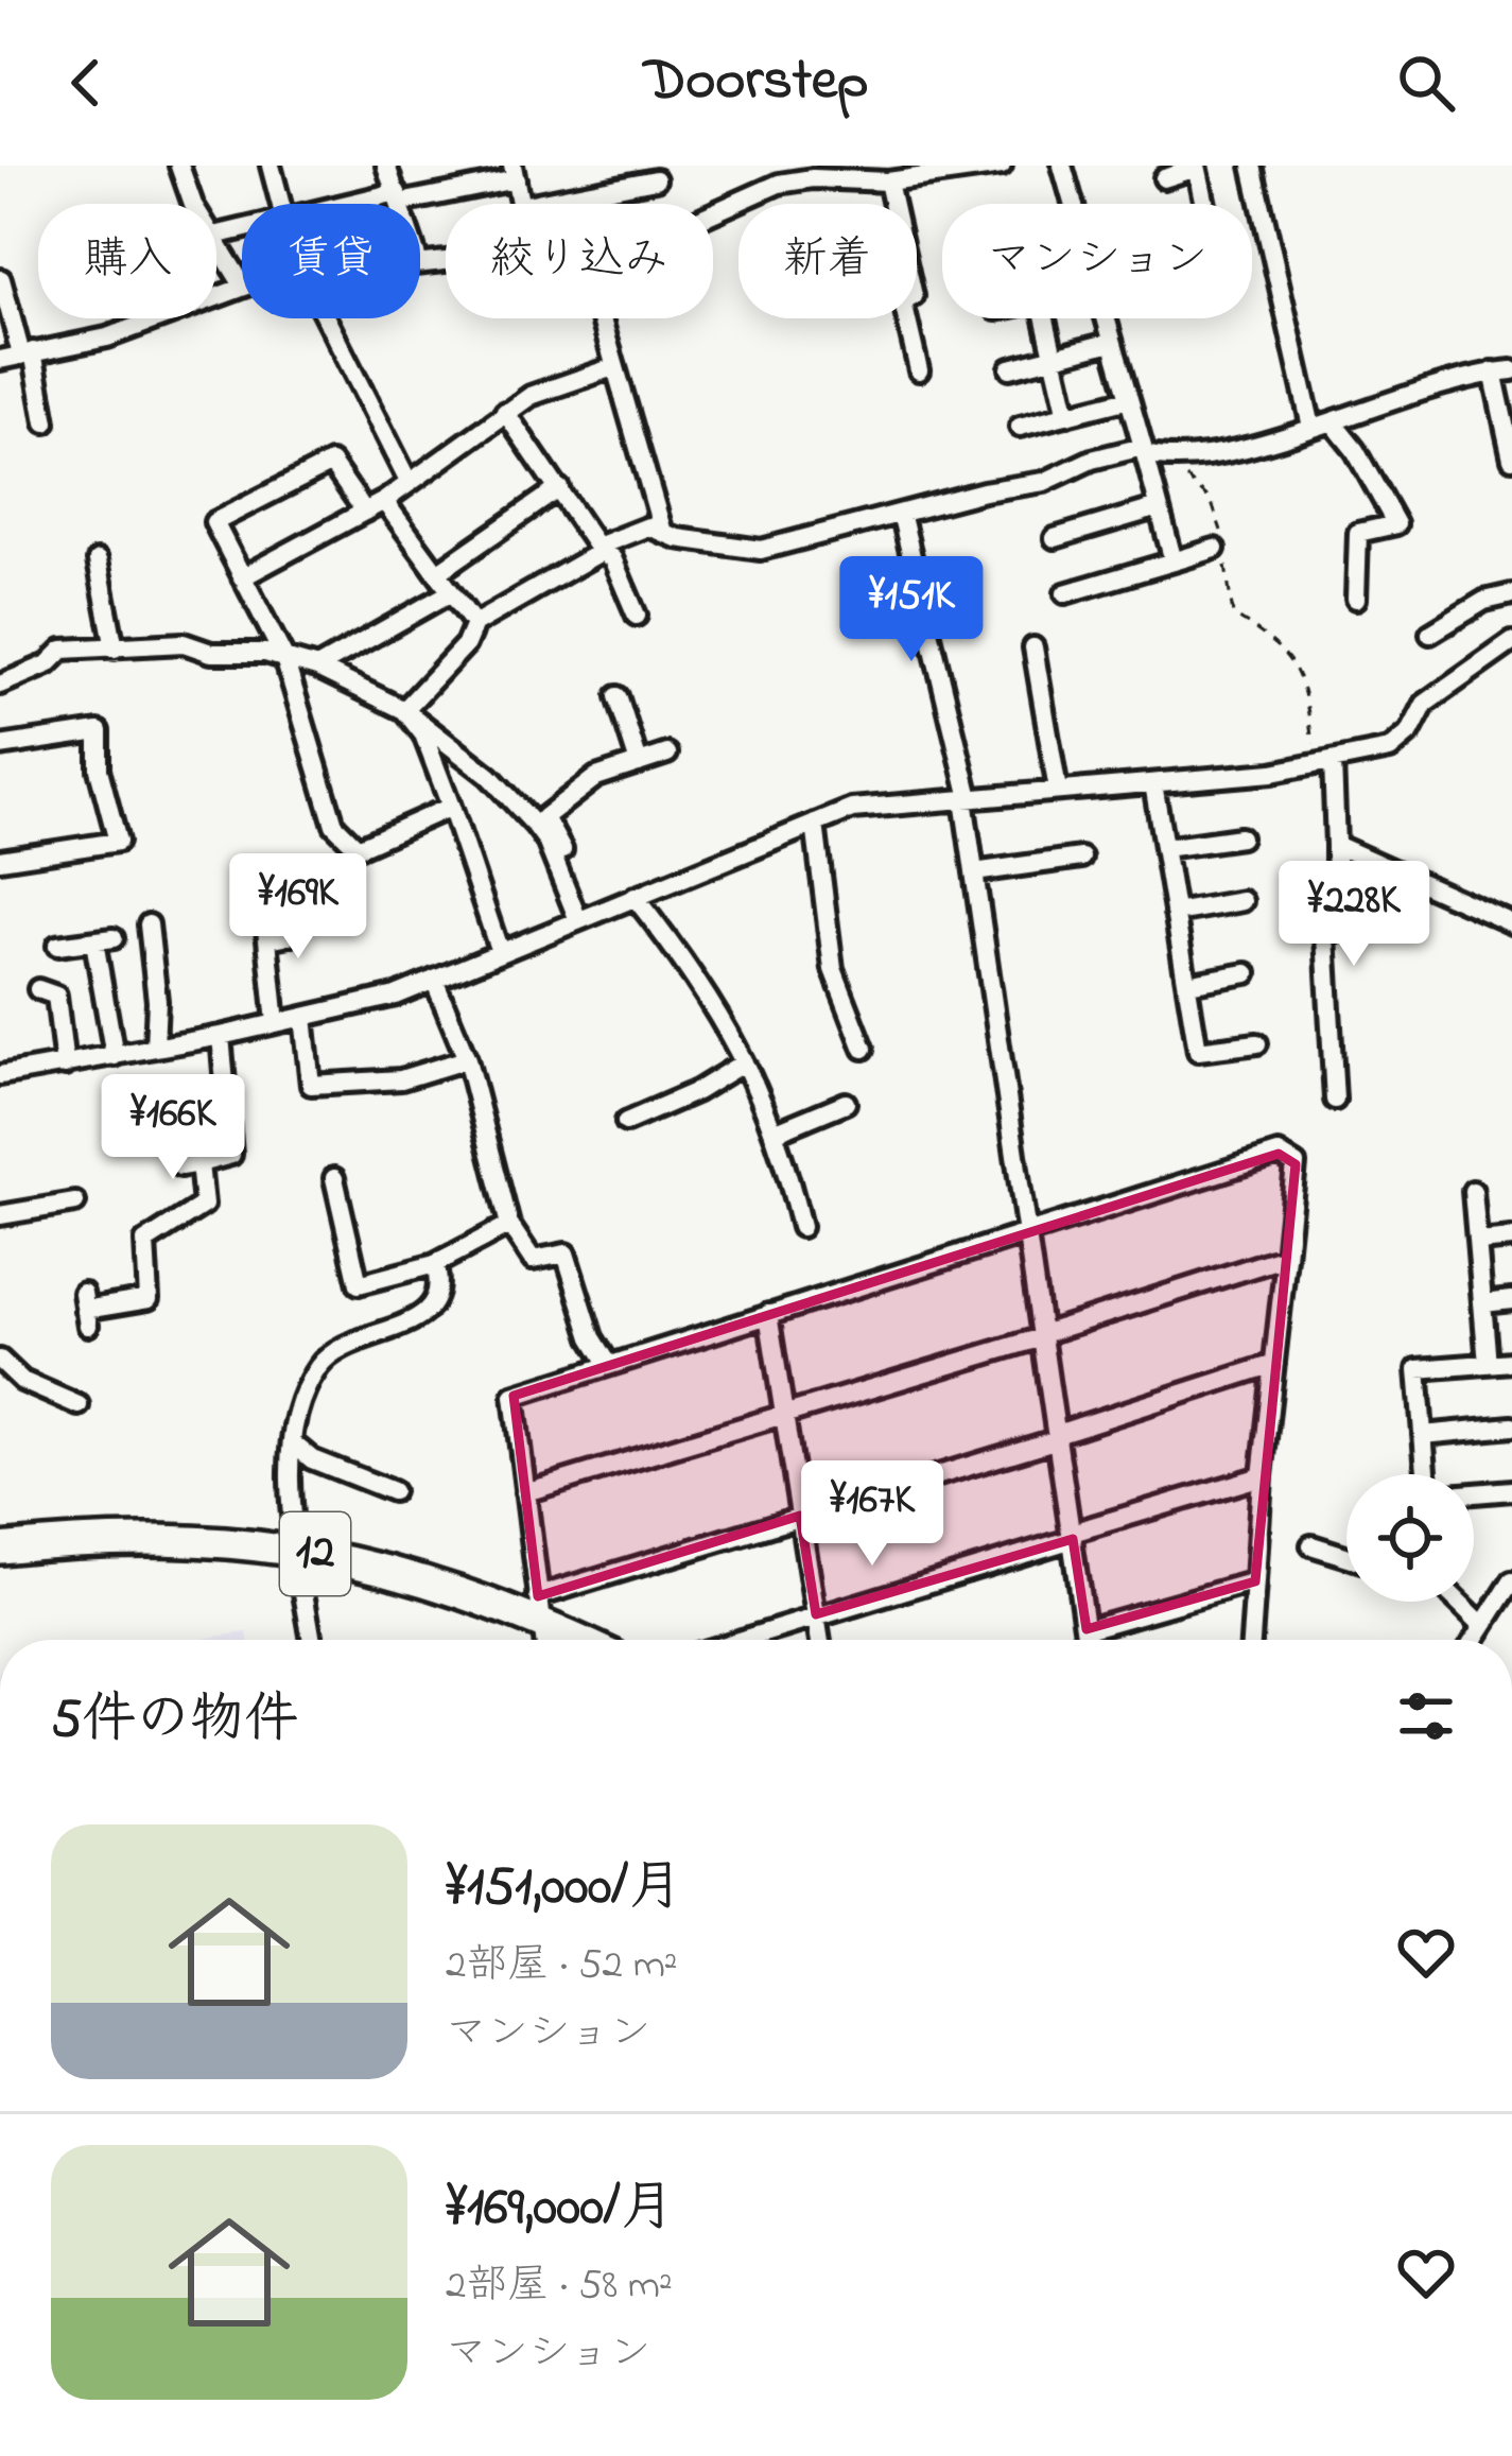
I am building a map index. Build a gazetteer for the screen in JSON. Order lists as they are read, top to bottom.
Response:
{
  "streets": {
    "main road": ["12"]
  },
  "page": {
    "header": "Doorstep",
    "chip": [
      "購入",
      "賃貸",
      "絞り込み",
      "新着",
      "マンション"
    ],
    "price": [
      "¥151K",
      "¥169K",
      "¥228K",
      "¥166K",
      "¥167K"
    ],
    "heading": "5件の物件",
    "list": [
      {
        "name": "¥151,000/月",
        "note": "2部屋 · 52 m² · マンション"
      },
      {
        "name": "¥169,000/月",
        "note": "2部屋 · 58 m² · マンション"
      }
    ]
  }
}
